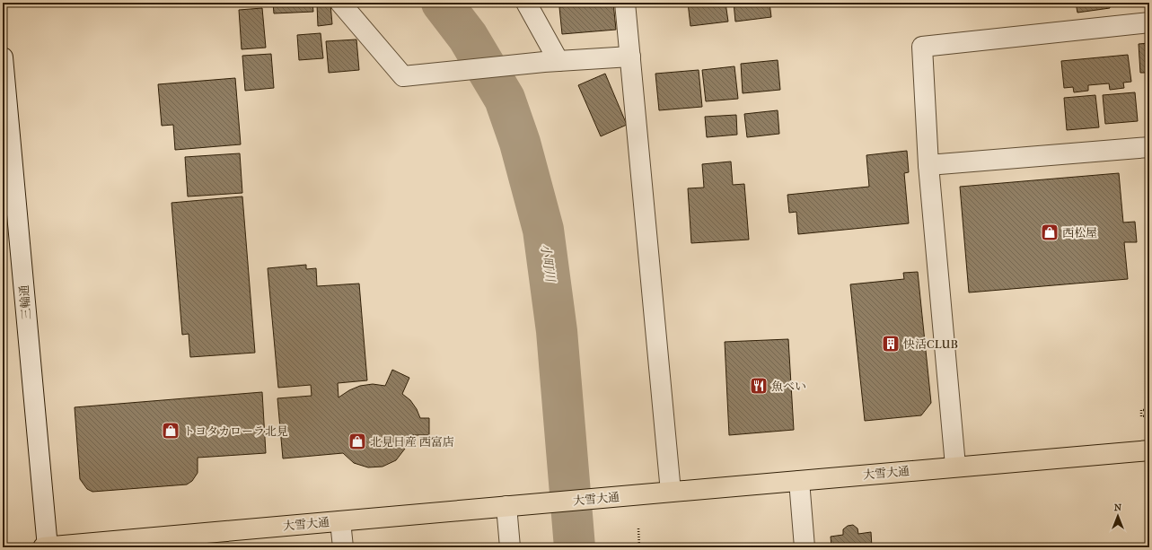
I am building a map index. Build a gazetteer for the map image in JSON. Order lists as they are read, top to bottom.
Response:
{
  "streets": {
    "highway": ["大雪大通"],
    "street": ["三輪通"]
  },
  "crossings": [
    ["三輪通", "大雪大通"]
  ],
  "water": ["小町川"],
  "places": {
    "shop": ["西松屋", "トヨタカローラ北見", "北見日産 西富店"],
    "building": ["快活CLUB"],
    "restaurant": ["魚べい"]
  },
  "north": "top"
}
